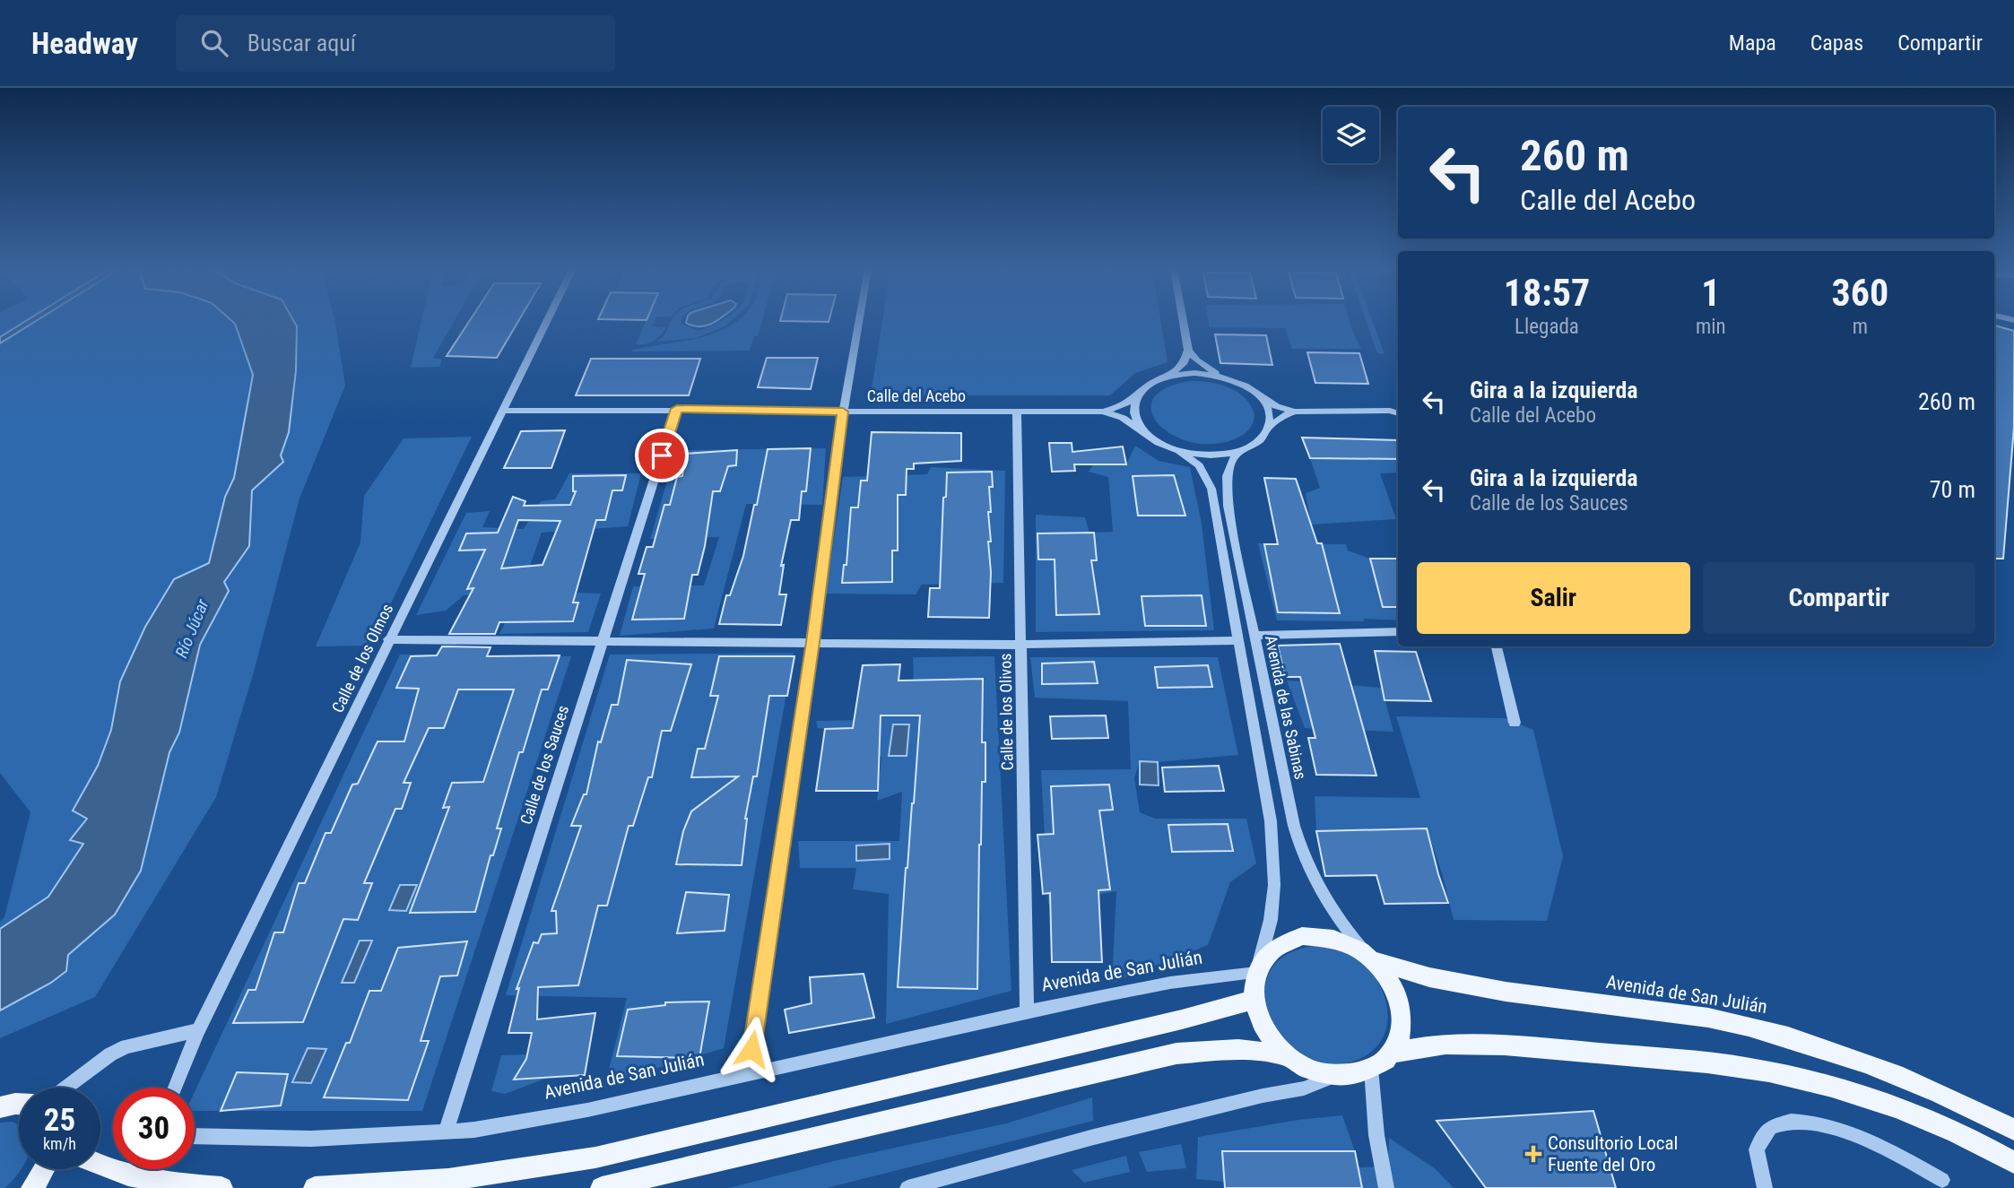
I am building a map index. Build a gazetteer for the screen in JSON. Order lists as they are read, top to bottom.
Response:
{
  "streets": {
    "main road": ["Avenida de San Julián"],
    "street": [
      "Calle del Acebo",
      "Calle de los Olmos",
      "Avenida de las Sabinas",
      "Calle de los Olivos",
      "Calle de los Sauces"
    ]
  },
  "crossings": [
    ["Calle del Acebo", "Calle de los Olmos"],
    ["Calle del Acebo", "Avenida de las Sabinas"],
    ["Calle del Acebo", "Calle de los Olivos"],
    ["Calle del Acebo", "Calle de los Sauces"],
    ["Avenida de las Sabinas", "Avenida de San Julián"],
    ["Calle de los Olivos", "Avenida de San Julián"],
    ["Calle de los Sauces", "Avenida de San Julián"]
  ],
  "water": ["Río Júcar"],
  "places": {
    "health": ["Consultorio Local Fuente del Oro"]
  },
  "page": {
    "header": "Headway",
    "search": "Buscar aquí",
    "nav": ["Mapa", "Capas", "Compartir"],
    "turn": ["260 m", "Calle del Acebo"],
    "eta": [
      "18:57",
      "Llegada",
      "1",
      "min",
      "360",
      "m"
    ],
    "list": [
      {
        "name": "Gira a la izquierda",
        "note": "Calle del Acebo",
        "value": "260 m"
      },
      {
        "name": "Gira a la izquierda",
        "note": "Calle de los Sauces",
        "value": "70 m"
      }
    ],
    "buttons": ["Salir", "Compartir"],
    "speed": "25 km/h",
    "limit": "30"
  }
}
